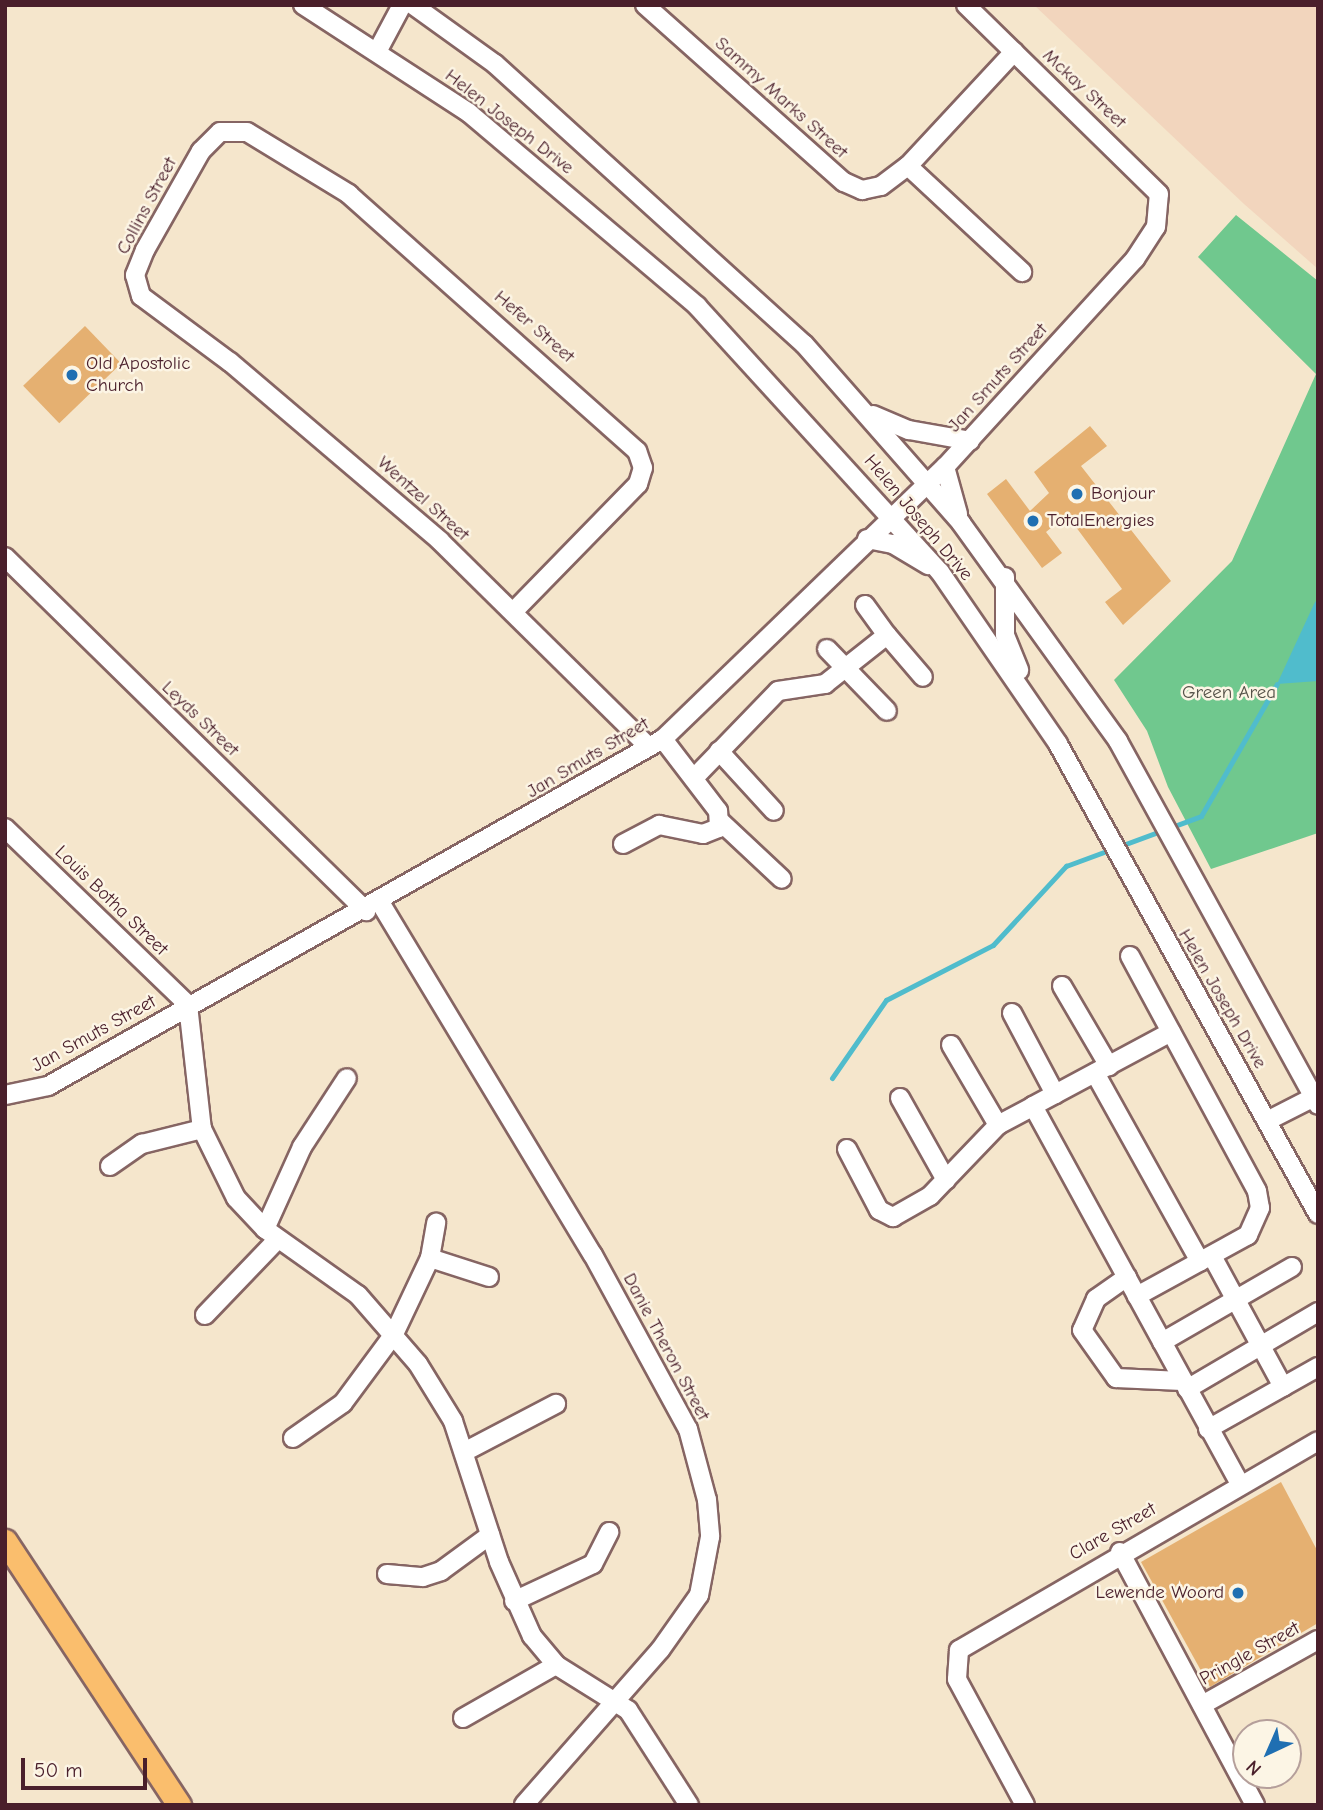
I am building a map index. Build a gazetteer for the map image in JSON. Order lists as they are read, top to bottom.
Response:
{
  "streets": {
    "street": [
      "Mckay Street",
      "Sammy Marks Street",
      "Helen Joseph Drive",
      "Collins Street",
      "Hefer Street",
      "Jan Smuts Street",
      "Wentzel Street",
      "Leyds Street",
      "Louis Botha Street",
      "Danie Theron Street",
      "Clare Street",
      "Pringle Street"
    ]
  },
  "crossings": [
    ["Mckay Street", "Sammy Marks Street"],
    ["Mckay Street", "Jan Smuts Street"],
    ["Helen Joseph Drive", "Jan Smuts Street"],
    ["Collins Street", "Hefer Street"],
    ["Collins Street", "Wentzel Street"],
    ["Hefer Street", "Wentzel Street"],
    ["Jan Smuts Street", "Wentzel Street"],
    ["Jan Smuts Street", "Leyds Street"],
    ["Jan Smuts Street", "Louis Botha Street"],
    ["Jan Smuts Street", "Danie Theron Street"],
    ["Leyds Street", "Danie Theron Street"]
  ],
  "parks": ["Green Area"],
  "places": [
    "Old Apostolic Church",
    "Bonjour",
    "TotalEnergies",
    "Lewende Woord"
  ],
  "scale_bar": "50 m",
  "north": "bottom left"
}
